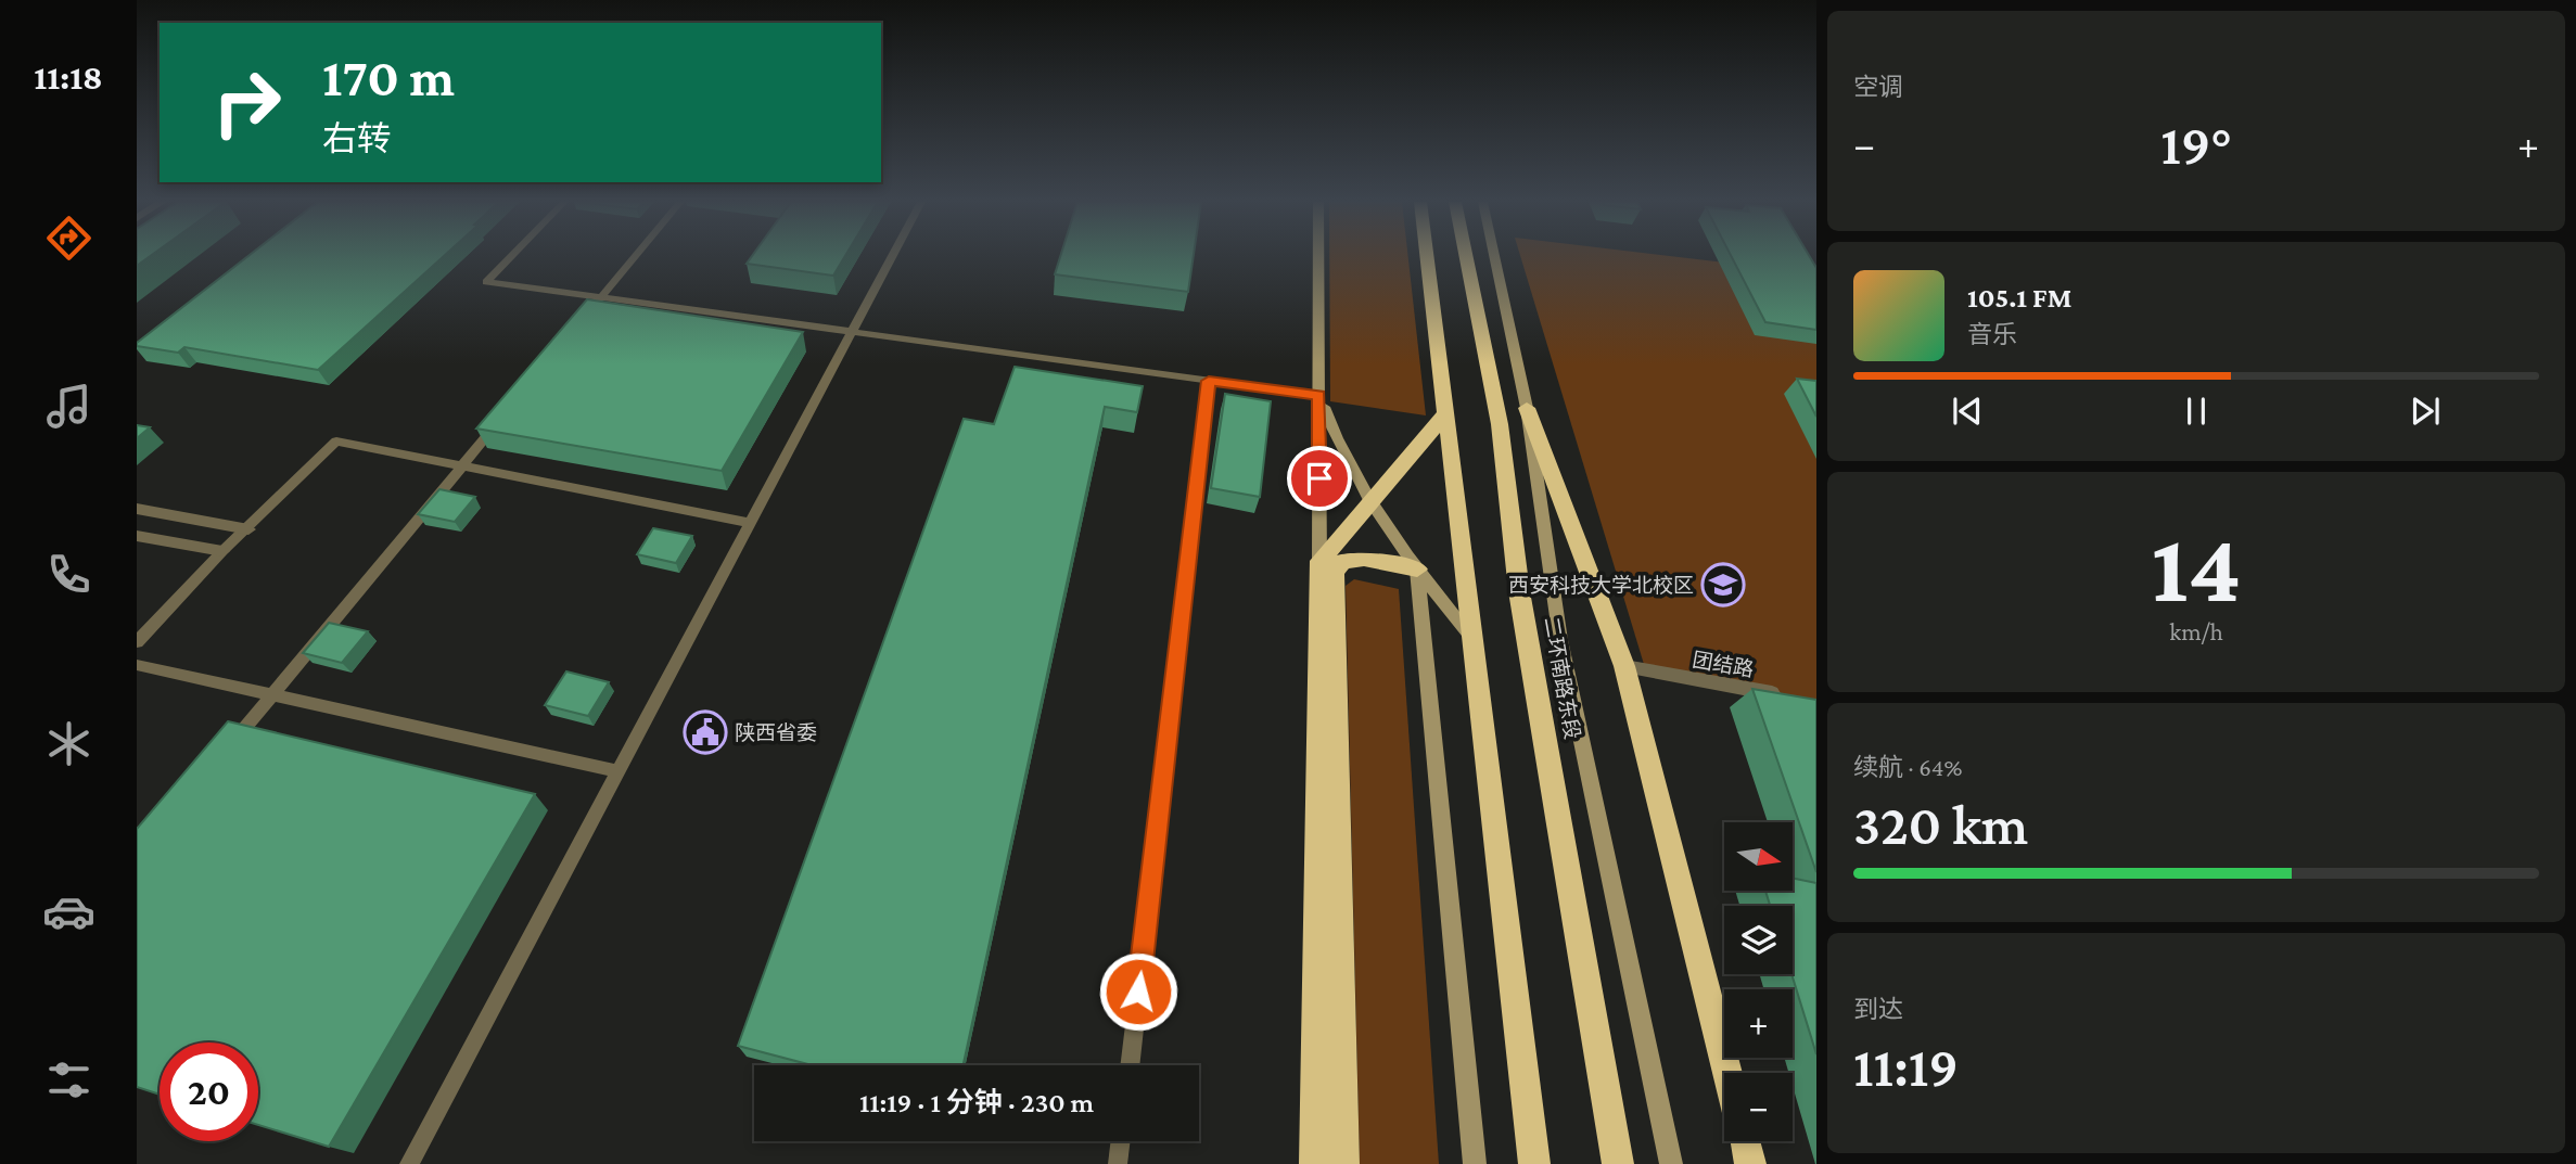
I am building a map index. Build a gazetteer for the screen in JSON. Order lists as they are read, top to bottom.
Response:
{
  "streets": {
    "highway": ["二环南路东段"],
    "street": ["团结路"]
  },
  "places": {
    "school or university": ["西安科技大学北校区"],
    "public building": ["陕西省委"]
  },
  "north": "right",
  "page": {
    "tabs": "11:18",
    "tile": [
      "空调",
      ["14", "km/h"],
      ["续航 · 64%", "320 km"],
      ["到达", "11:19"]
    ],
    "turn": ["170 m", "右转"],
    "heat": ["−", "19°", "+"],
    "song": ["105.1 FM", "音乐"],
    "map_buttons": ["+", "−"],
    "limit": "20",
    "trip": "11:19 · 1 分钟 · 230 m"
  }
}
